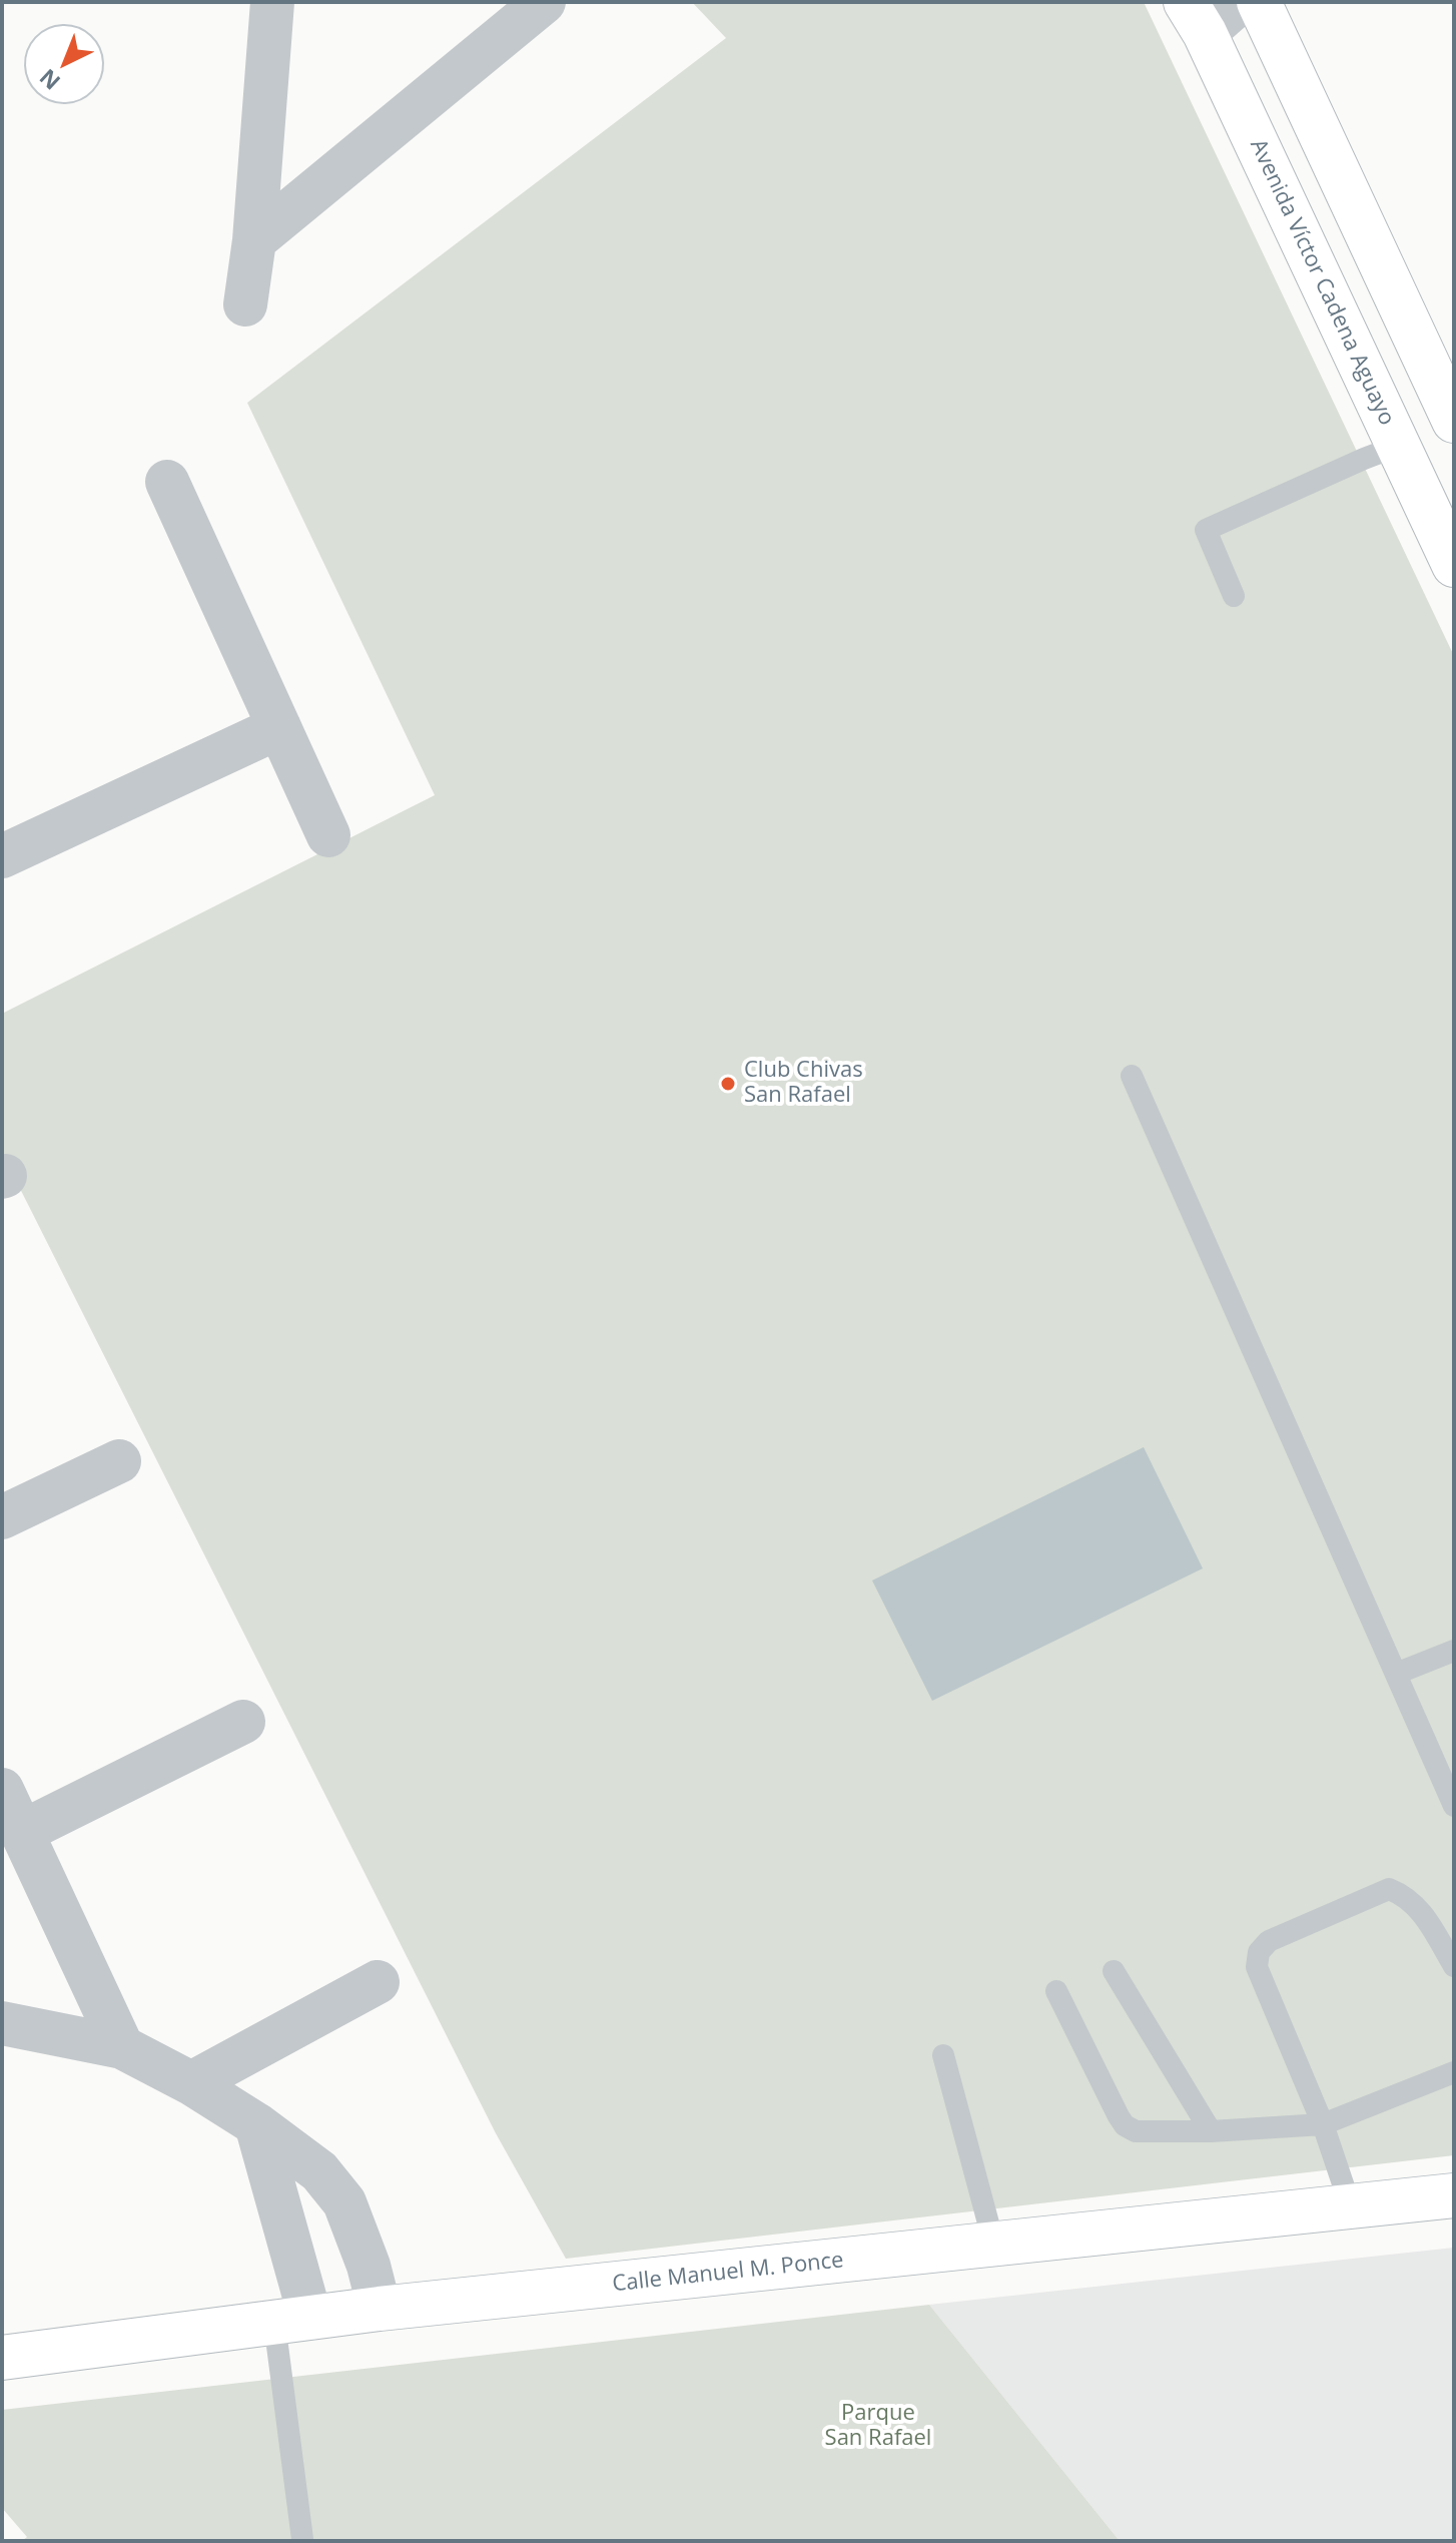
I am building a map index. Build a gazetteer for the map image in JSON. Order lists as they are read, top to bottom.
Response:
{
  "streets": {
    "street": ["Avenida Víctor Cadena Aguayo", "Calle Manuel M. Ponce"]
  },
  "parks": ["Parque San Rafael"],
  "places": ["Club Chivas San Rafael"],
  "north": "bottom left"
}
